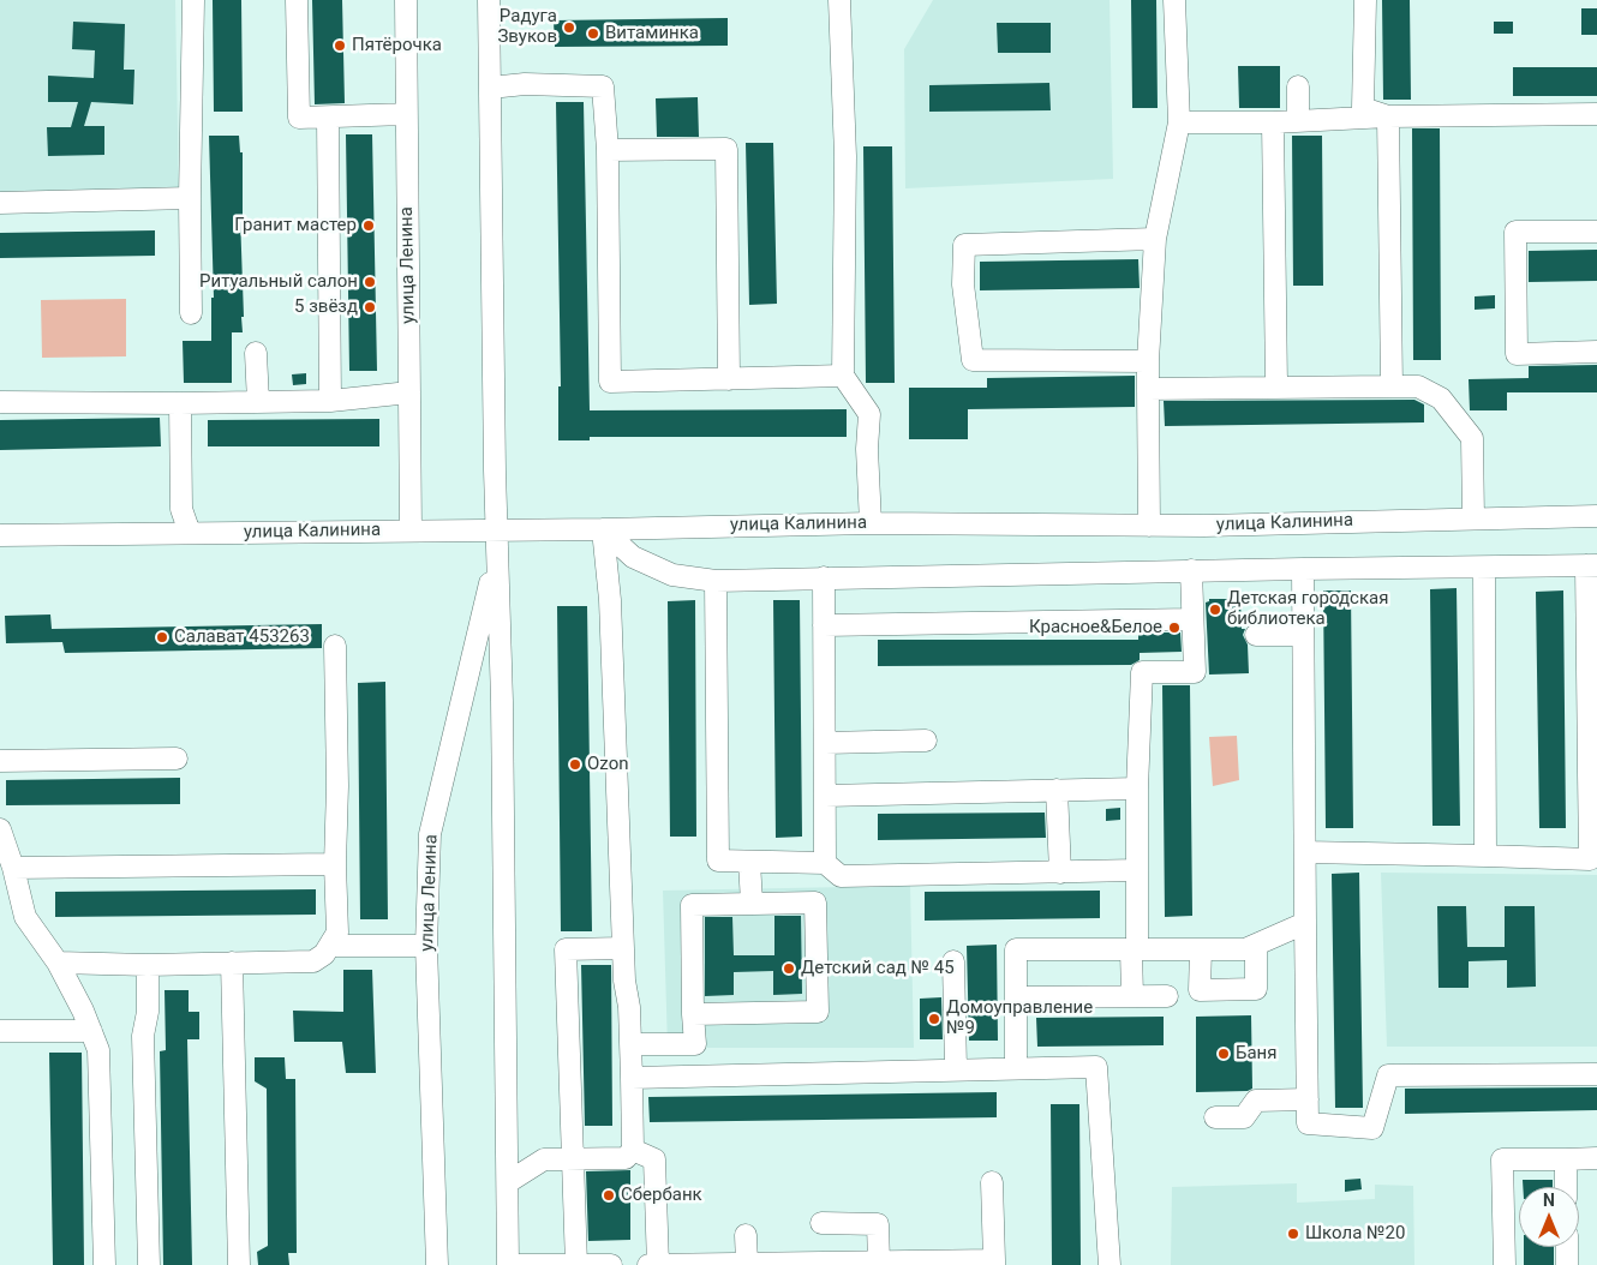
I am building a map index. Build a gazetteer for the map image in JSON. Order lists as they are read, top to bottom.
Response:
{
  "streets": {
    "street": ["улица Ленина", "улица Калинина"]
  },
  "crossings": [
    ["улица Ленина", "улица Калинина"]
  ],
  "places": [
    "Радуга Звуков",
    "Витаминка",
    "Пятёрочка",
    "Гранит мастер",
    "Ритуальный салон",
    "5 звёзд",
    "Детская городская библиотека",
    "Красное&Белое",
    "Салават 453263",
    "Ozon",
    "Детский сад № 45",
    "Домоуправление №9",
    "Баня",
    "Сбербанк",
    "Школа №20"
  ],
  "north": "top"
}
